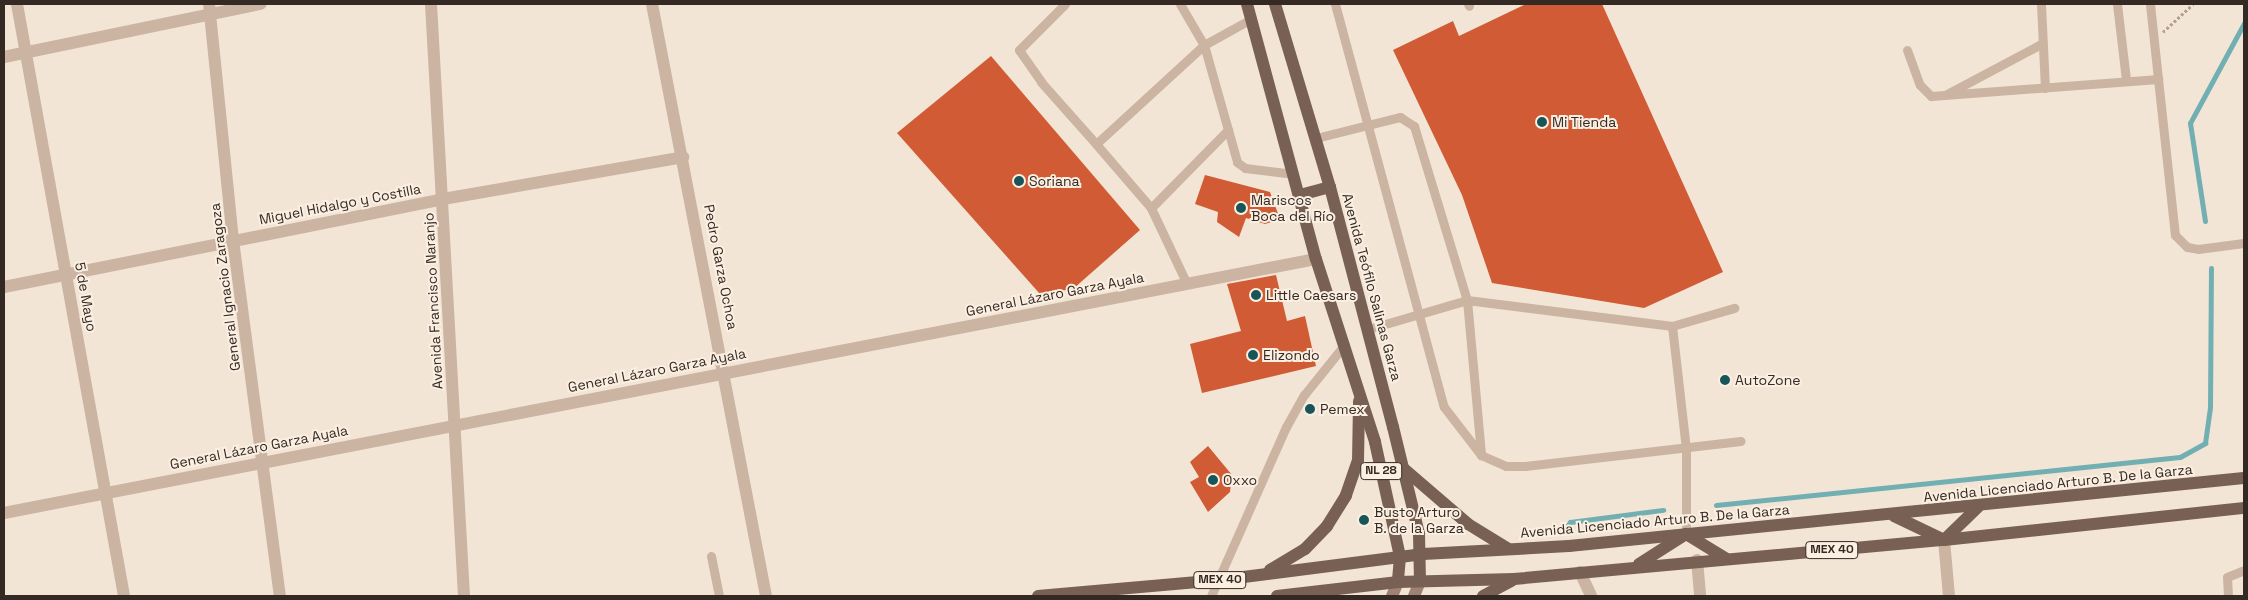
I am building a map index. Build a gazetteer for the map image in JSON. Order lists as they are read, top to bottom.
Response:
{
  "streets": {
    "main road": [
      "Avenida Teófilo Salinas Garza",
      "NL 28",
      "Avenida Licenciado Arturo B. De la Garza",
      "MEX 40"
    ],
    "street": [
      "Miguel Hidalgo y Costilla",
      "Pedro Garza Ochoa",
      "General Ignacio Zaragoza",
      "General Lázaro Garza Ayala",
      "5 de Mayo",
      "Avenida Francisco Naranjo"
    ]
  },
  "crossings": [
    ["Miguel Hidalgo y Costilla", "Pedro Garza Ochoa"],
    ["Miguel Hidalgo y Costilla", "General Ignacio Zaragoza"],
    ["Miguel Hidalgo y Costilla", "5 de Mayo"],
    ["Miguel Hidalgo y Costilla", "Avenida Francisco Naranjo"],
    ["Pedro Garza Ochoa", "General Lázaro Garza Ayala"],
    ["General Ignacio Zaragoza", "General Lázaro Garza Ayala"],
    ["Avenida Teófilo Salinas Garza", "Avenida Licenciado Arturo B. De la Garza"],
    ["Avenida Teófilo Salinas Garza", "MEX 40"],
    ["General Lázaro Garza Ayala", "5 de Mayo"],
    ["General Lázaro Garza Ayala", "Avenida Francisco Naranjo"],
    ["General Lázaro Garza Ayala", "NL 28"],
    ["NL 28", "Avenida Licenciado Arturo B. De la Garza"],
    ["NL 28", "MEX 40"]
  ],
  "places": [
    "Mi Tienda",
    "Soriana",
    "Mariscos Boca del Río",
    "Little Caesars",
    "Elizondo",
    "AutoZone",
    "Pemex",
    "Oxxo",
    "Busto Arturo B. de la Garza"
  ]
}
